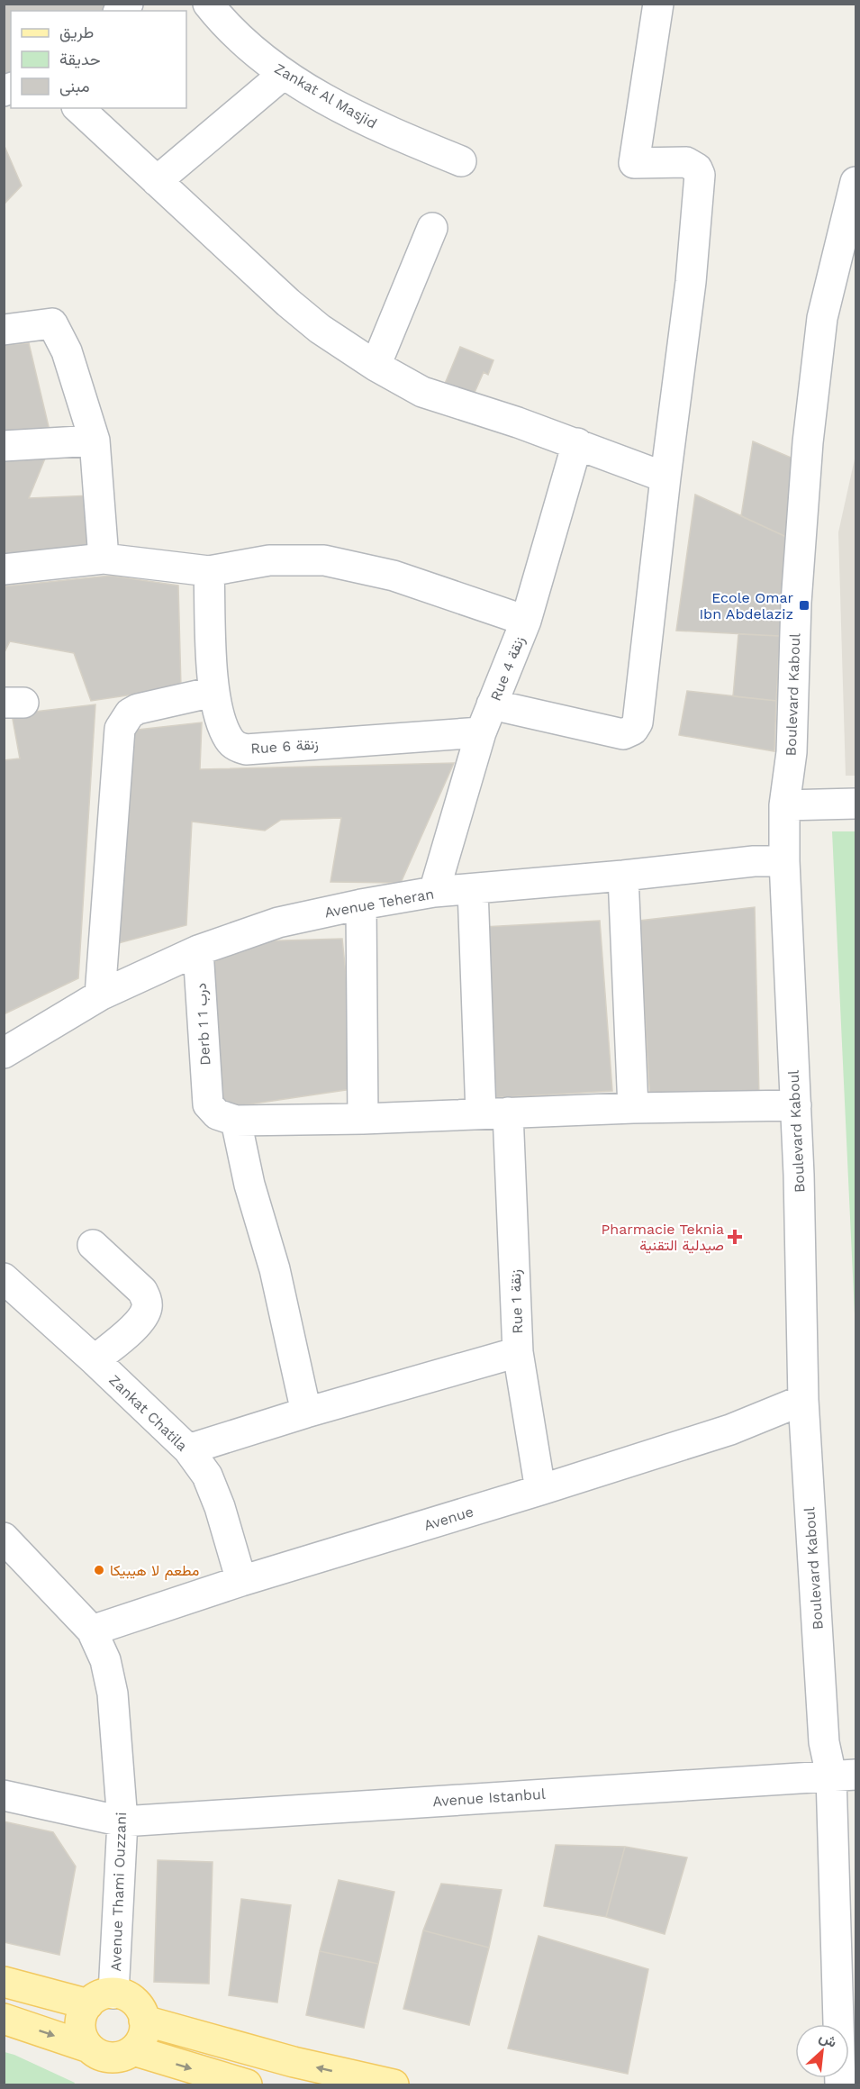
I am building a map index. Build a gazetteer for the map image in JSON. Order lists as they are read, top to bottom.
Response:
{
  "streets": {
    "street": [
      "Zankat Al Masjid",
      "Rue 4 زنقة",
      "Boulevard Kaboul",
      "Rue 6 زنقة",
      "Avenue Teheran",
      "Derb 1 درب 1",
      "Rue 1 زنقة",
      "Zankat Chatila",
      "Avenue",
      "Avenue Istanbul",
      "Avenue Thami Ouzzani"
    ]
  },
  "crossings": [
    ["Rue 4 زنقة", "Rue 6 زنقة"],
    ["Rue 4 زنقة", "Avenue Teheran"],
    ["Boulevard Kaboul", "Avenue Teheran"],
    ["Boulevard Kaboul", "Avenue"],
    ["Boulevard Kaboul", "Avenue Istanbul"],
    ["Avenue Teheran", "Derb 1 درب 1"],
    ["Avenue Teheran", "Rue 1 زنقة"],
    ["Rue 1 زنقة", "Avenue"],
    ["Zankat Chatila", "Avenue"],
    ["Avenue", "Avenue Thami Ouzzani"],
    ["Avenue Istanbul", "Avenue Thami Ouzzani"]
  ],
  "places": {
    "transit": ["Ecole Omar Ibn Abdelaziz"],
    "health": ["Pharmacie Teknia صيدلية التقنية"],
    "other": ["مطعم لا هيبيكا"]
  },
  "legend": ["طريق", "حديقة", "مبنى"],
  "north": "top right"
}
